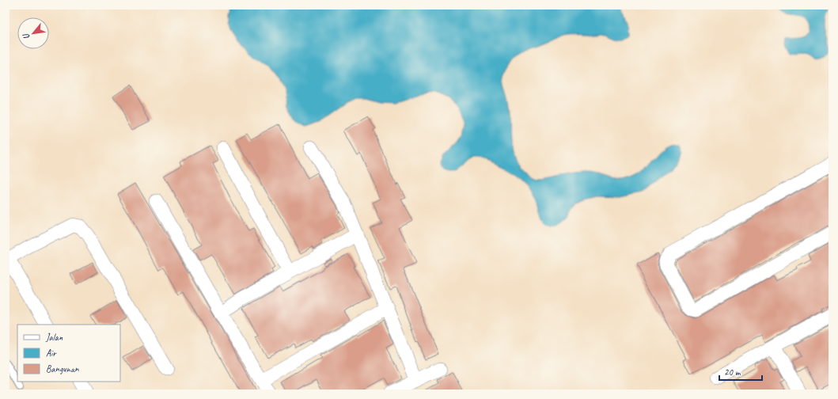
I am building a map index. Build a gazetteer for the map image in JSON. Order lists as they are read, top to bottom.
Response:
{
  "legend": ["Jalan", "Air", "Bangunan"],
  "scale_bar": "20 m",
  "north": "bottom left"
}
